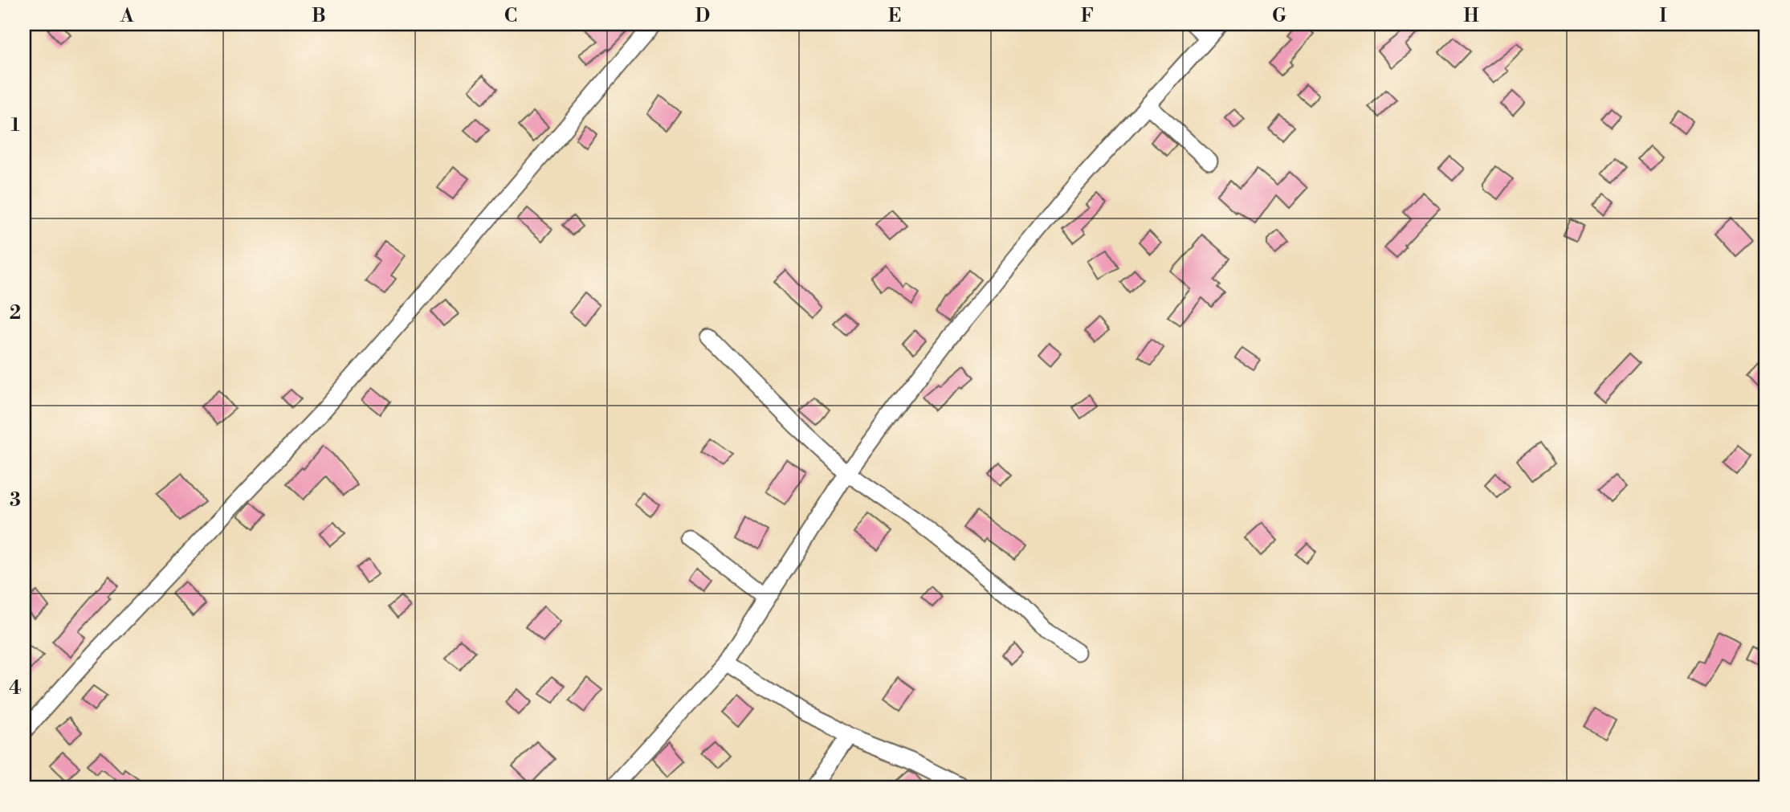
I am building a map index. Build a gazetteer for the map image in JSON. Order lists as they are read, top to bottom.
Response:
{
  "grid": {
    "columns": [
      "A",
      "B",
      "C",
      "D",
      "E",
      "F",
      "G",
      "H",
      "I"
    ],
    "rows": [
      "1",
      "2",
      "3",
      "4"
    ]
  }
}
